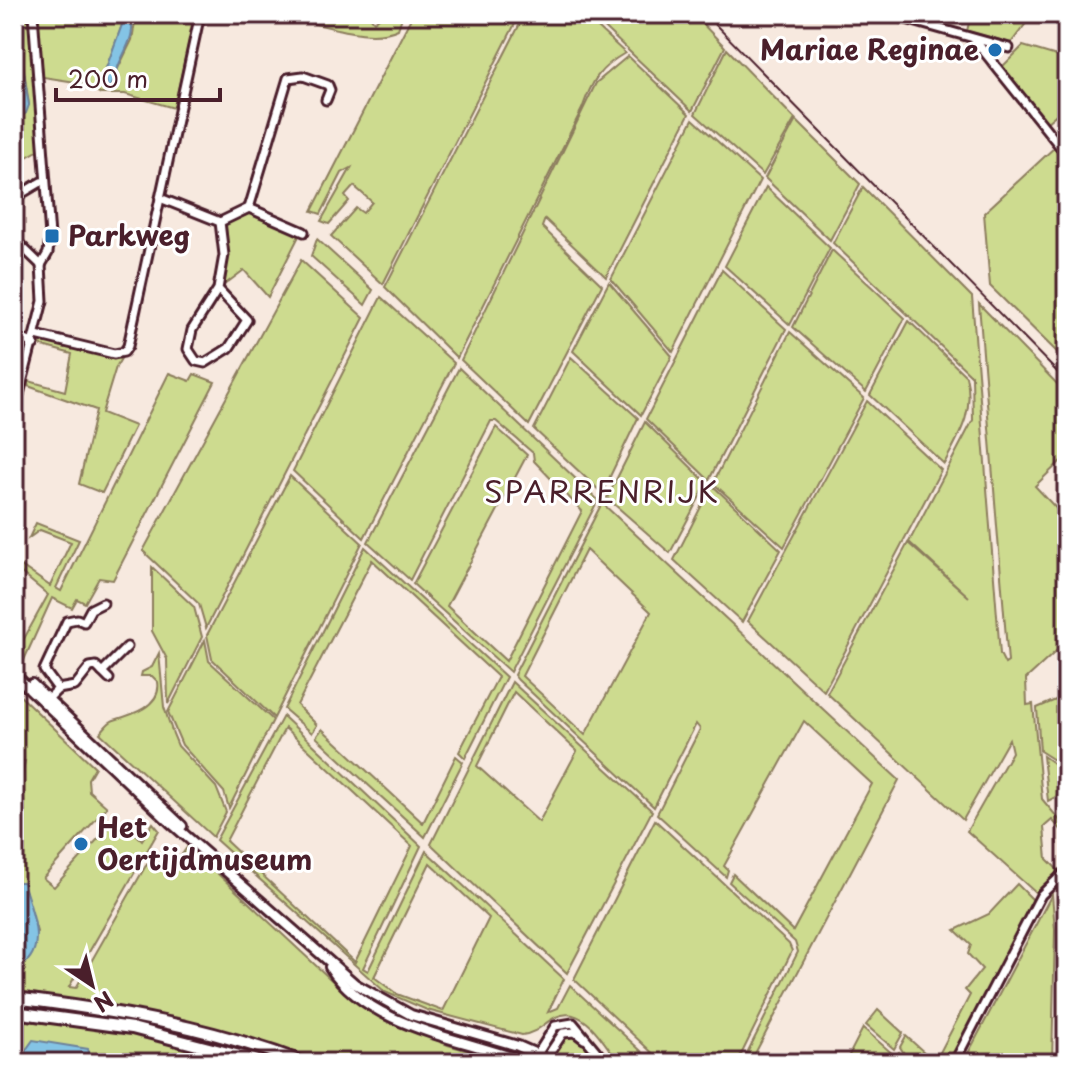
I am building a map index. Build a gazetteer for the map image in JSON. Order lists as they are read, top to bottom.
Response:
{
  "districts": ["SPARRENRIJK"],
  "places": {
    "other": ["Mariae Reginae", "Het Oertijdmuseum"],
    "transit": ["Parkweg"]
  },
  "scale_bar": "200 m",
  "north": "bottom right"
}
